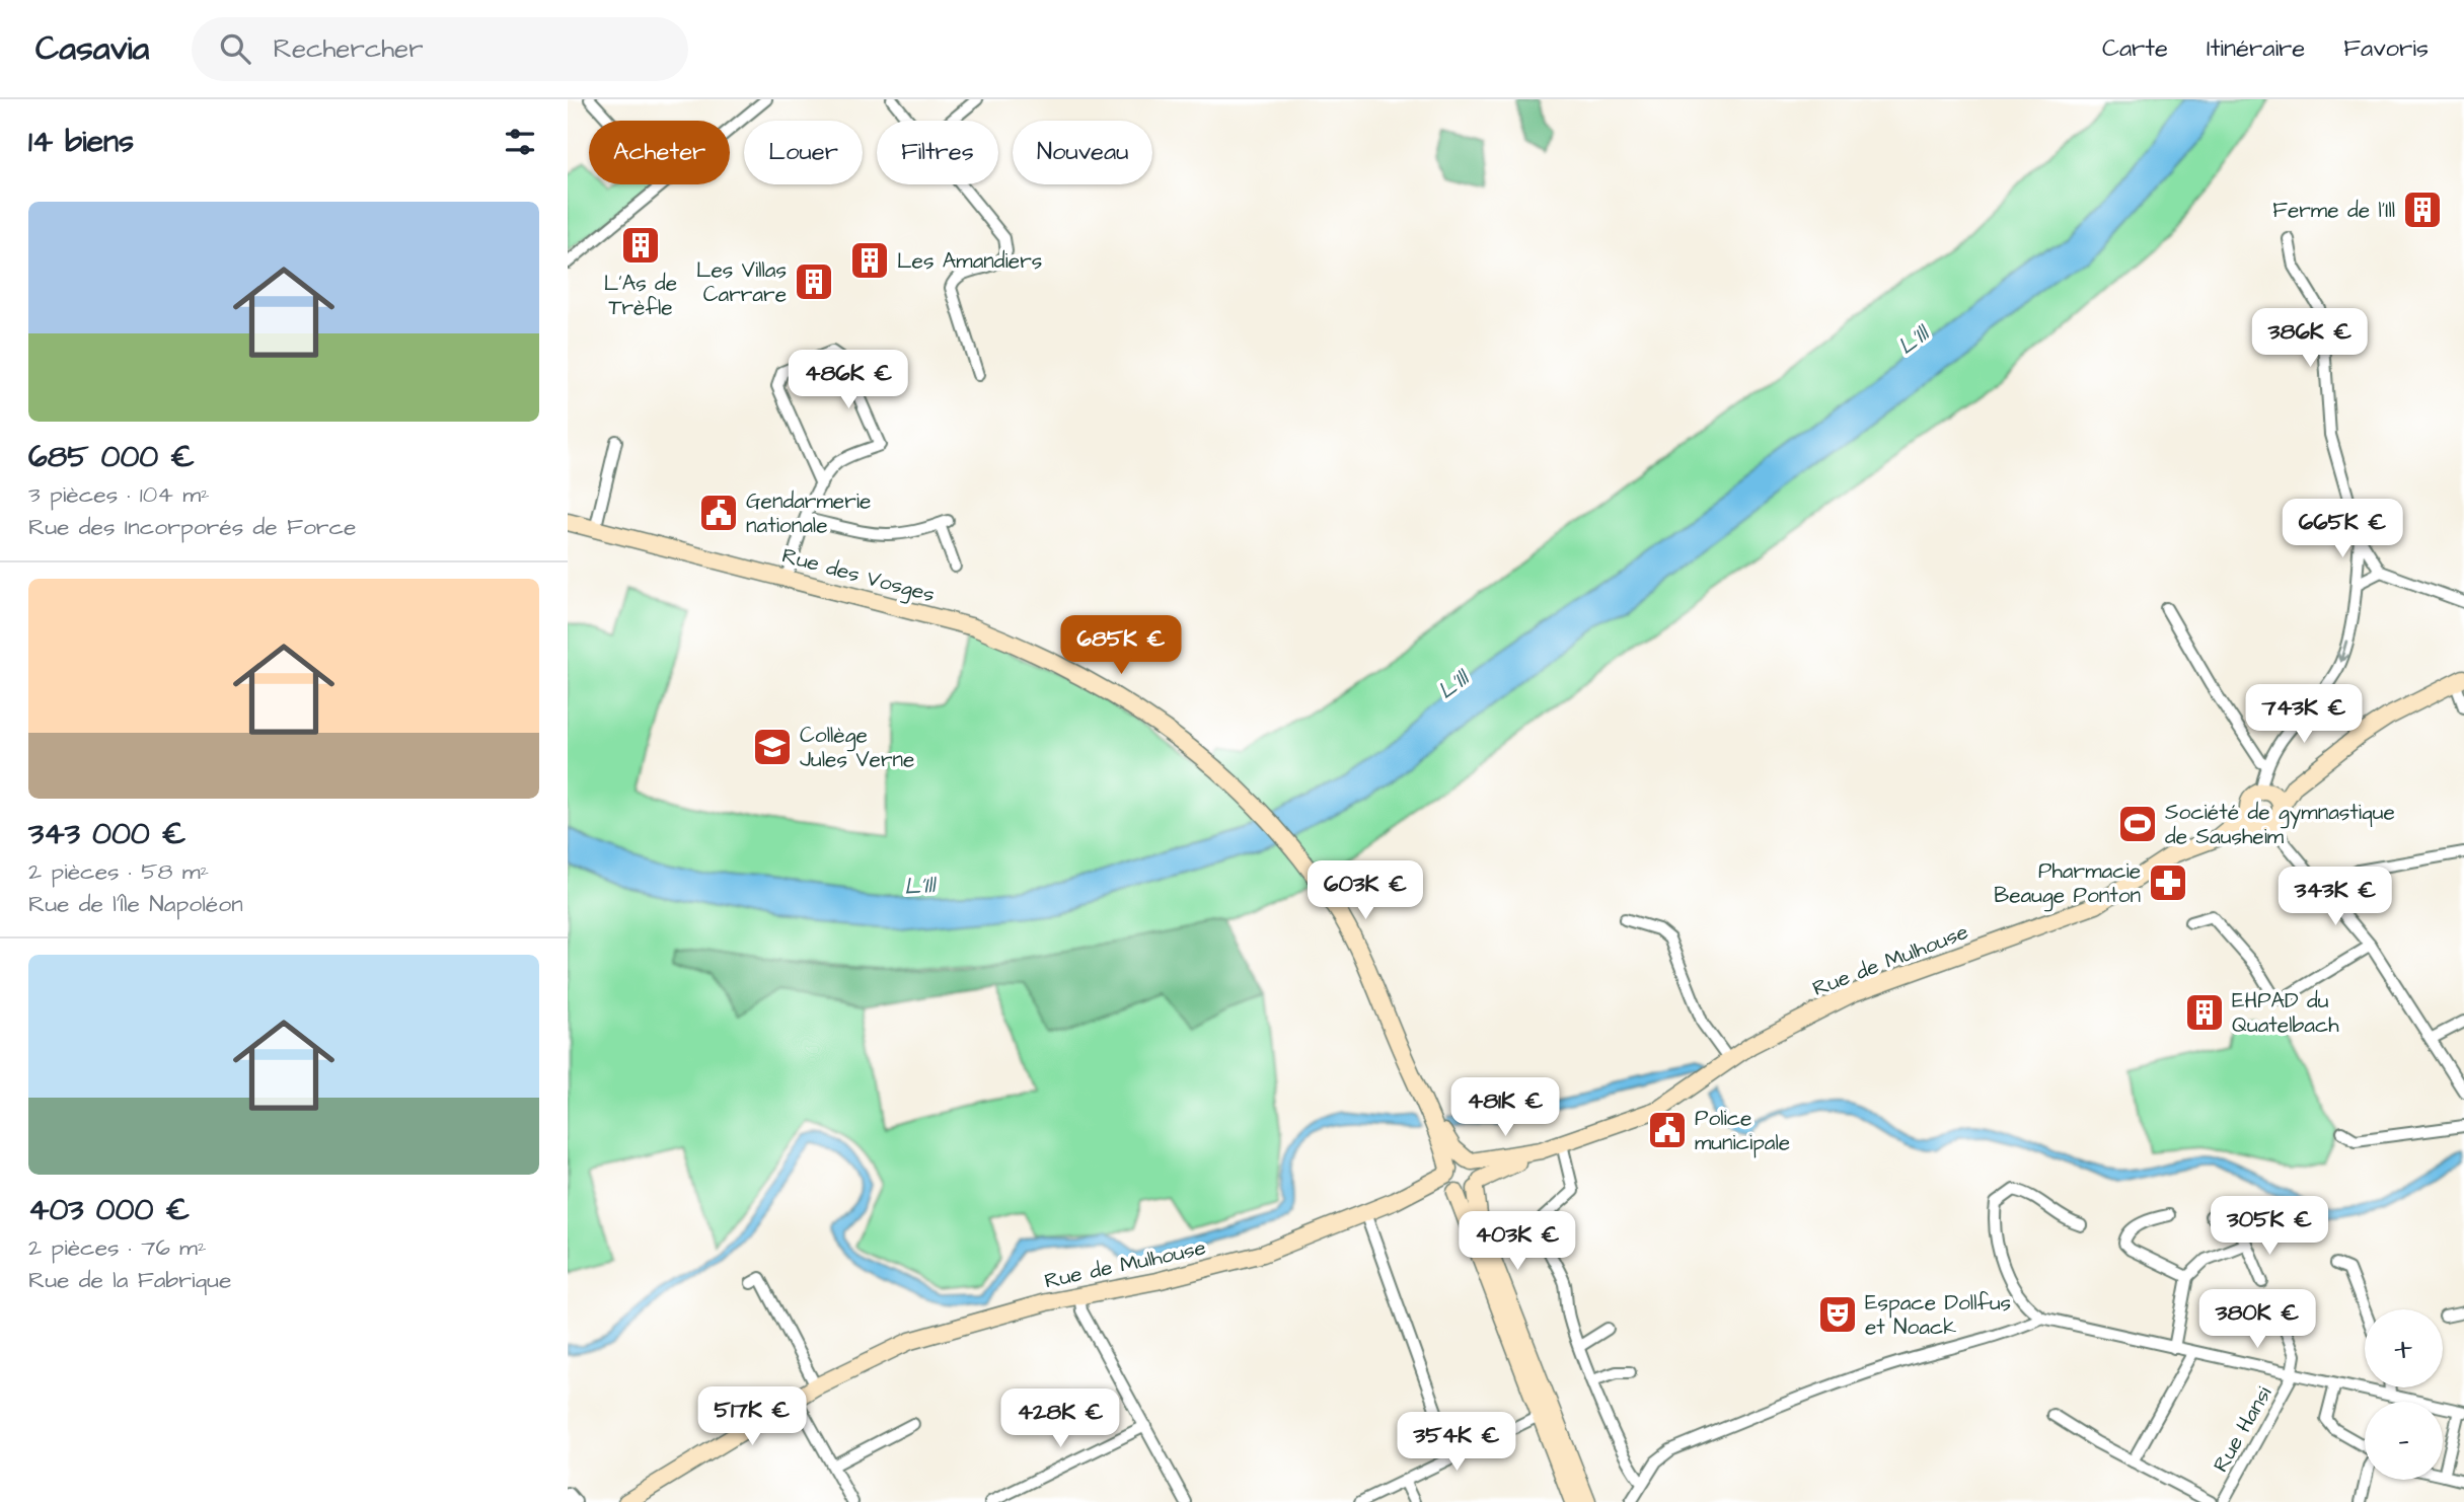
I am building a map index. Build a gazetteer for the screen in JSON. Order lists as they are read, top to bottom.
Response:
{
  "streets": {
    "main road": ["Rue des Vosges", "Rue de Mulhouse"],
    "street": ["Rue Hansi"]
  },
  "crossings": [
    ["Rue des Vosges", "Rue de Mulhouse"]
  ],
  "water": ["L'Ill"],
  "places": {
    "building": [
      "Ferme de l'Ill",
      "L'As de Trèfle",
      "Les Amandiers",
      "Les Villas Carrare",
      "EHPAD du Quatelbach"
    ],
    "public building": ["Gendarmerie nationale", "Police municipale"],
    "school or university": ["Collège Jules Verne"],
    "sports": ["Société de gymnastique de Sausheim"],
    "pharmacy": ["Pharmacie Beauge Ponton"],
    "theatre": ["Espace Dollfus et Noack"]
  },
  "page": {
    "header": "Casavia",
    "search": "Rechercher",
    "nav": ["Carte", "Itinéraire", "Favoris"],
    "heading": "14 biens",
    "chip": [
      "Acheter",
      "Louer",
      "Filtres",
      "Nouveau"
    ],
    "list": [
      {
        "name": "685 000 €",
        "note": "3 pièces · 104 m² · Rue des Incorporés de Force"
      },
      {
        "name": "343 000 €",
        "note": "2 pièces · 58 m² · Rue de l'Île Napoléon"
      },
      {
        "name": "403 000 €",
        "note": "2 pièces · 76 m² · Rue de la Fabrique"
      }
    ],
    "price": [
      "386K €",
      "486K €",
      "665K €",
      "685K €",
      "743K €",
      "603K €",
      "343K €",
      "481K €",
      "305K €",
      "403K €",
      "380K €",
      "517K €",
      "428K €",
      "354K €"
    ],
    "map_buttons": ["+", "−"]
  }
}
